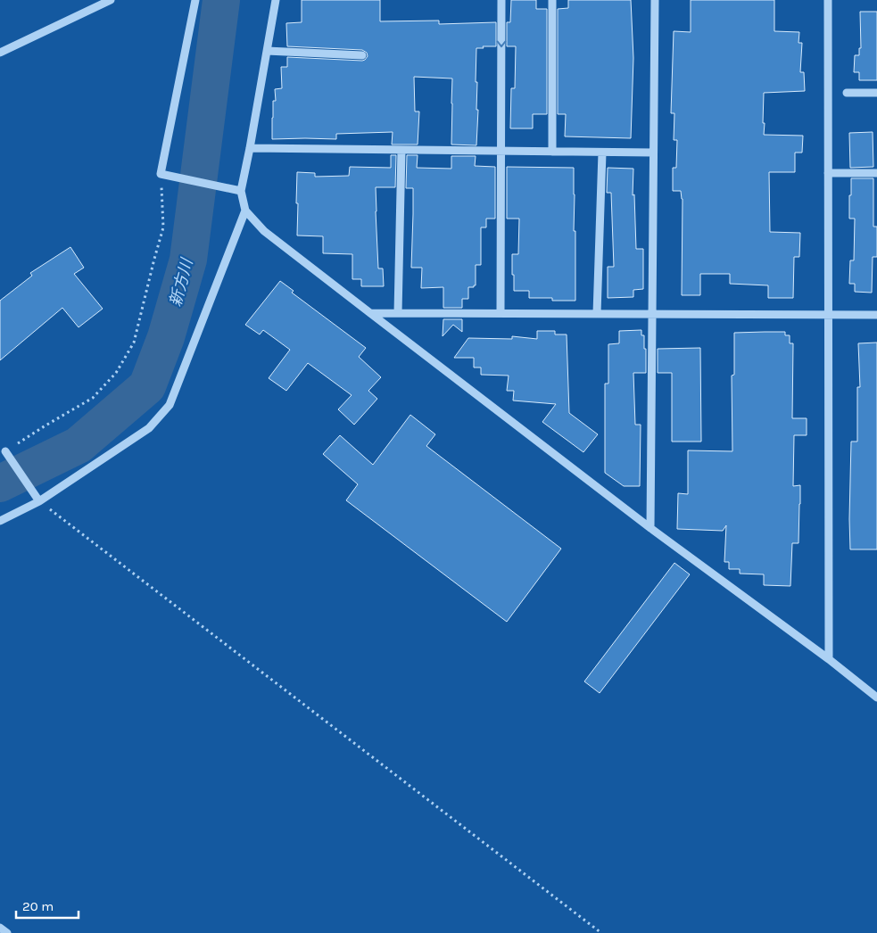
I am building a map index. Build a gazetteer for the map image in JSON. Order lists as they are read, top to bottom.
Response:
{
  "water": ["新方川"],
  "scale_bar": "20 m"
}
